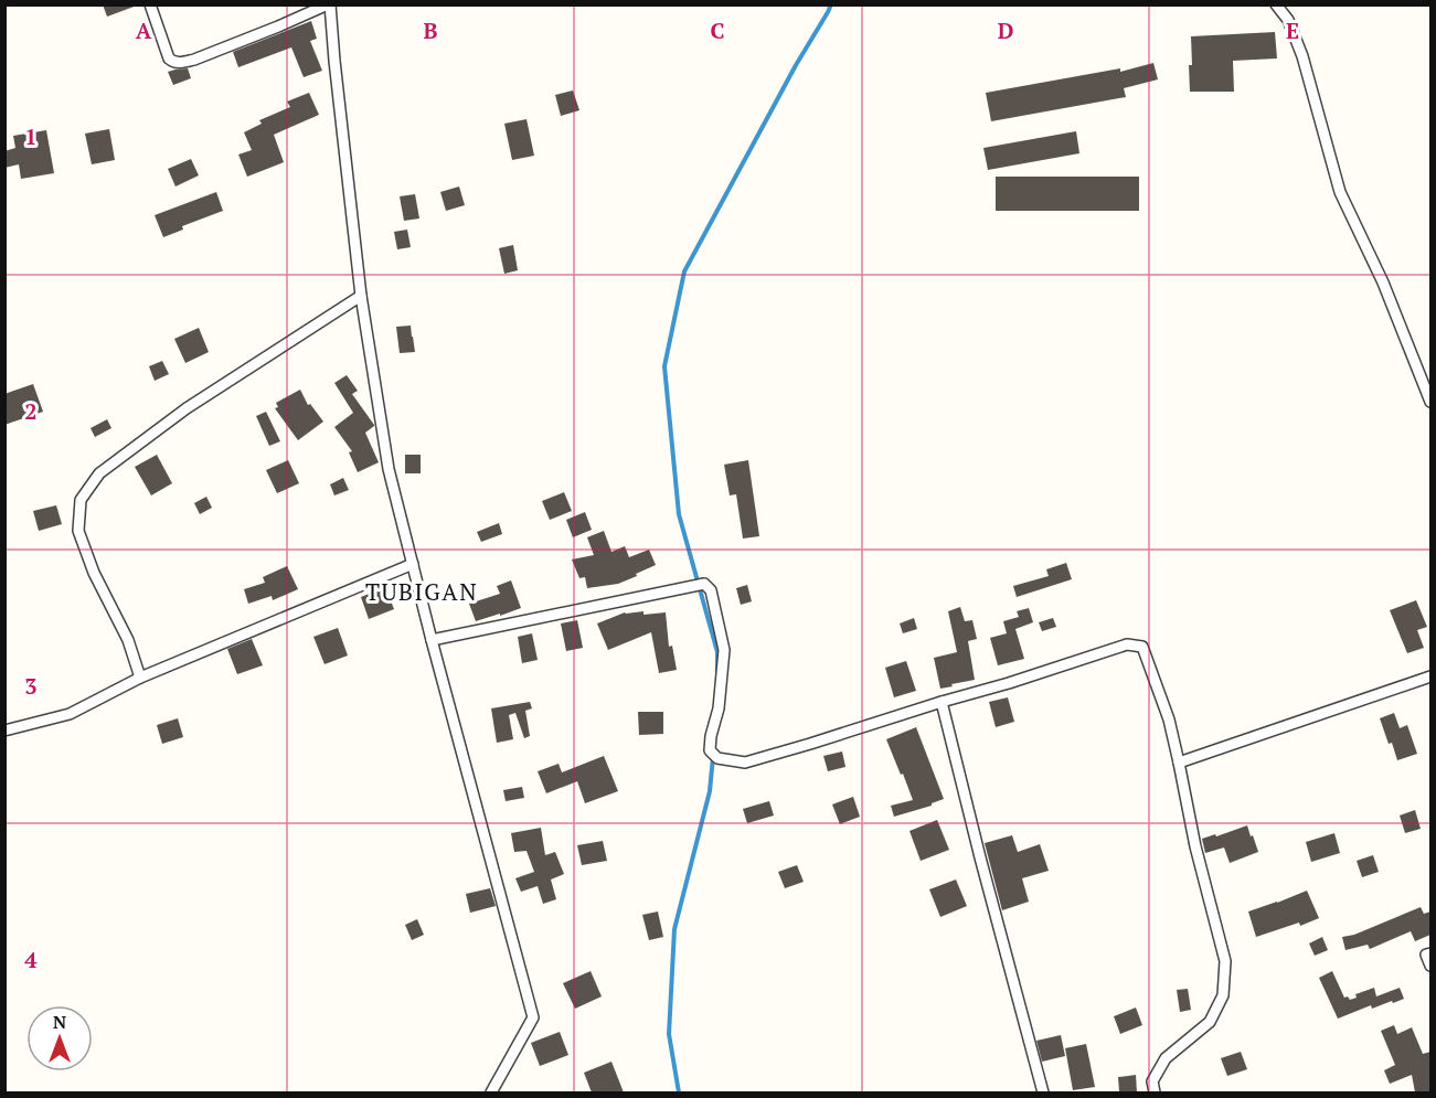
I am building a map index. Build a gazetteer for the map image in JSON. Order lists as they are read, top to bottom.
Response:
{
  "districts": ["TUBIGAN"],
  "north": "top",
  "grid": {
    "columns": [
      "A",
      "B",
      "C",
      "D",
      "E"
    ],
    "rows": [
      "1",
      "2",
      "3",
      "4"
    ]
  }
}
